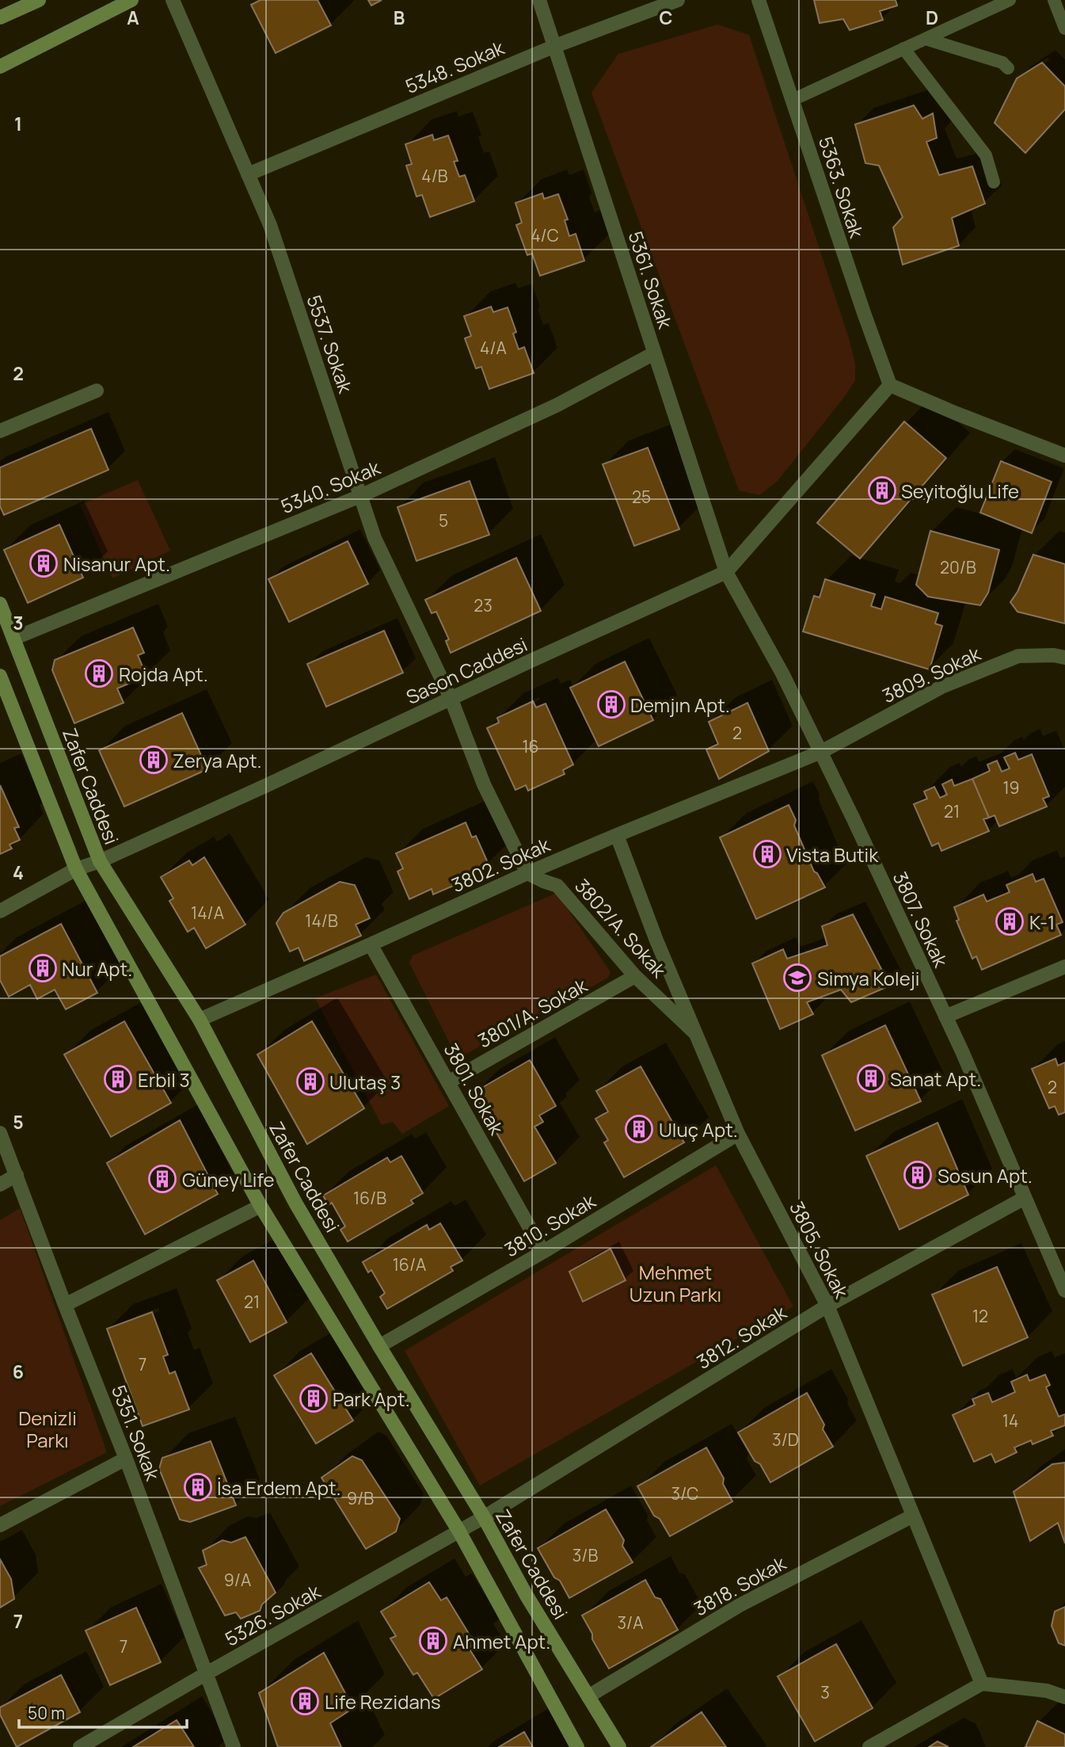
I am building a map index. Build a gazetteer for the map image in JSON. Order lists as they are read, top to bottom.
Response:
{
  "streets": {
    "main road": ["Zafer Caddesi"],
    "street": [
      "5348. Sokak",
      "5363. Sokak",
      "5361. Sokak",
      "5537. Sokak",
      "5340. Sokak",
      "Sason Caddesi",
      "3809. Sokak",
      "3802. Sokak",
      "3807. Sokak",
      "3802/A. Sokak",
      "3801/A. Sokak",
      "3801. Sokak",
      "3810. Sokak",
      "3805. Sokak",
      "3812. Sokak",
      "5351. Sokak",
      "3818. Sokak",
      "5326. Sokak"
    ]
  },
  "crossings": [
    ["5348. Sokak", "5361. Sokak"],
    ["5348. Sokak", "5537. Sokak"],
    ["5363. Sokak", "Sason Caddesi"],
    ["5361. Sokak", "5340. Sokak"],
    ["5361. Sokak", "Sason Caddesi"],
    ["5361. Sokak", "3807. Sokak"],
    ["5537. Sokak", "5340. Sokak"],
    ["5537. Sokak", "Sason Caddesi"],
    ["5340. Sokak", "Zafer Caddesi"],
    ["Sason Caddesi", "Zafer Caddesi"],
    ["Sason Caddesi", "3807. Sokak"],
    ["3809. Sokak", "3802. Sokak"],
    ["3809. Sokak", "3807. Sokak"],
    ["Zafer Caddesi", "3802. Sokak"],
    ["Zafer Caddesi", "3810. Sokak"],
    ["Zafer Caddesi", "3812. Sokak"],
    ["Zafer Caddesi", "3818. Sokak"],
    ["Zafer Caddesi", "5326. Sokak"],
    ["3802. Sokak", "3807. Sokak"],
    ["3802. Sokak", "3802/A. Sokak"],
    ["3802. Sokak", "3801. Sokak"],
    ["3802. Sokak", "3805. Sokak"],
    ["3807. Sokak", "3812. Sokak"],
    ["3802/A. Sokak", "3801/A. Sokak"],
    ["3802/A. Sokak", "3805. Sokak"],
    ["3801/A. Sokak", "3801. Sokak"],
    ["3801. Sokak", "3810. Sokak"],
    ["3810. Sokak", "3805. Sokak"],
    ["3805. Sokak", "3812. Sokak"],
    ["3805. Sokak", "3818. Sokak"],
    ["3812. Sokak", "5326. Sokak"],
    ["5351. Sokak", "5326. Sokak"]
  ],
  "parks": ["Mehmet Uzun Parkı", "Denizli Parkı"],
  "places": {
    "building": [
      "Seyitoğlu Life",
      "Nisanur Apt.",
      "Rojda Apt.",
      "Demjın Apt.",
      "Zerya Apt.",
      "Vista Butik",
      "K-1",
      "Nur Apt.",
      "Sanat Apt.",
      "Erbil 3",
      "Ulutaş 3",
      "Uluç Apt.",
      "Sosun Apt.",
      "Güney Life",
      "Park Apt.",
      "İsa Erdem Apt.",
      "Ahmet Apt.",
      "Life Rezidans"
    ],
    "school or university": ["Simya Koleji"]
  },
  "house_numbers": [
    "4/B",
    "4/C",
    "4/A",
    "25",
    "5",
    "20/B",
    "23",
    "2",
    "16",
    "19",
    "21",
    "14/A",
    "14/B",
    "2",
    "16/B",
    "16/A",
    "21",
    "12",
    "7",
    "14",
    "3/D",
    "3/C",
    "9/B",
    "3/B",
    "9/A",
    "3/A",
    "7",
    "3"
  ],
  "scale_bar": "50 m",
  "grid": {
    "columns": [
      "A",
      "B",
      "C",
      "D"
    ],
    "rows": [
      "1",
      "2",
      "3",
      "4",
      "5",
      "6",
      "7"
    ]
  }
}
